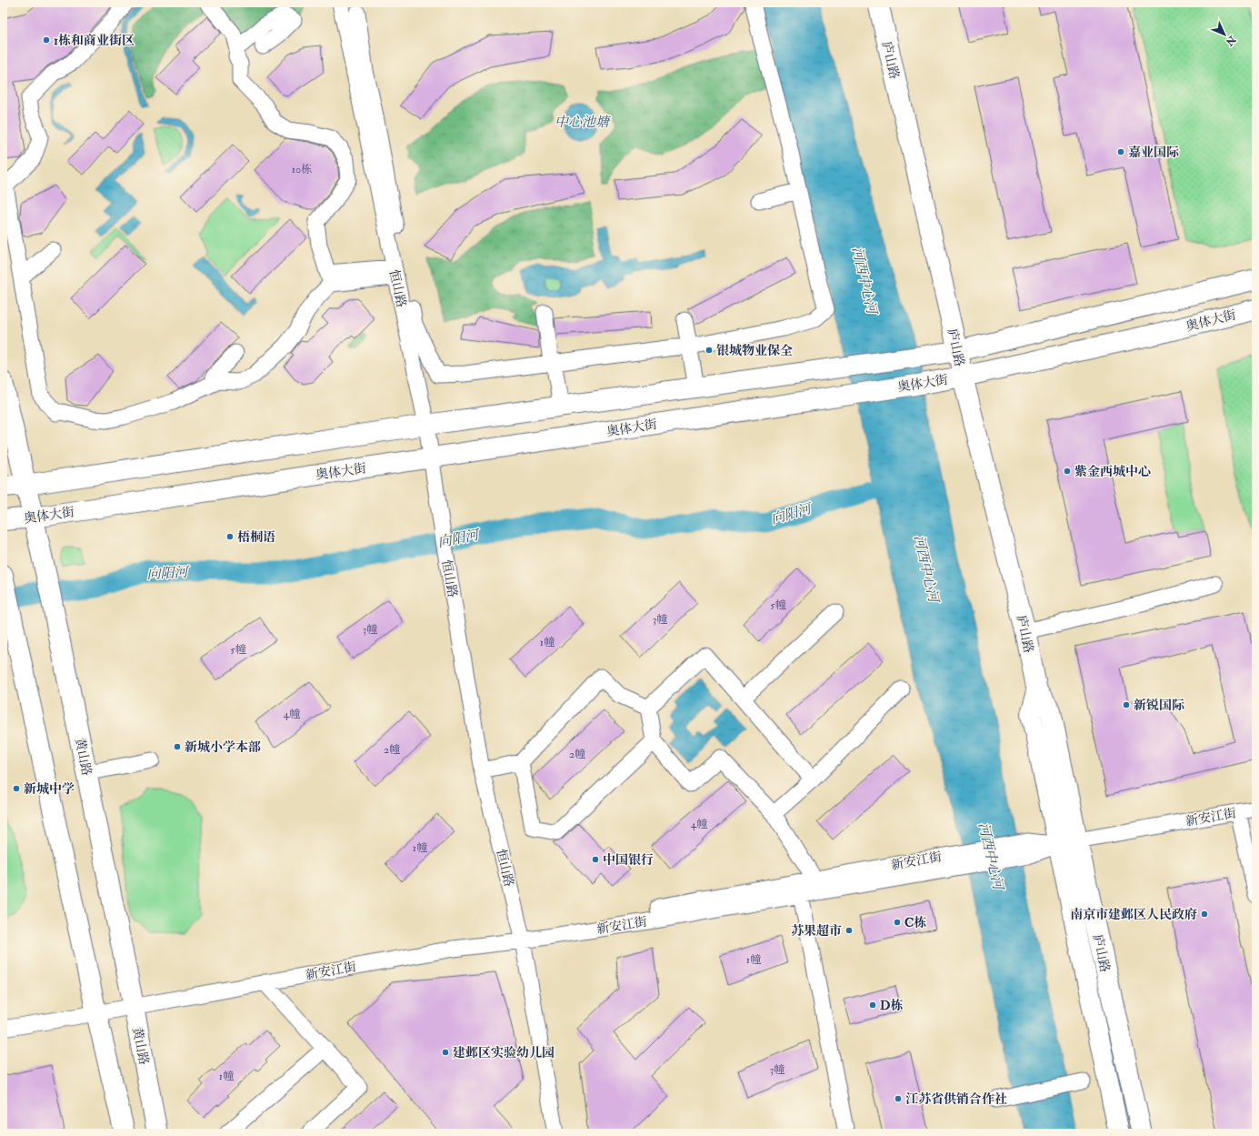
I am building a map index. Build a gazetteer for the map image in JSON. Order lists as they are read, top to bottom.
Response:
{
  "streets": {
    "main road": ["庐山路", "奥体大街", "黄山路"],
    "street": ["恒山路", "新安江街"]
  },
  "crossings": [
    ["庐山路", "奥体大街"],
    ["庐山路", "新安江街"],
    ["恒山路", "奥体大街"],
    ["恒山路", "新安江街"],
    ["奥体大街", "黄山路"],
    ["黄山路", "新安江街"]
  ],
  "water": ["中心池塘", "河西中心河", "向阳河"],
  "places": [
    "1栋和商业街区",
    "嘉业国际",
    "银城物业保全",
    "紫金西城中心",
    "梧桐语",
    "新锐国际",
    "新城小学本部",
    "新城中学",
    "中国银行",
    "南京市建邺区人民政府",
    "C栋",
    "苏果超市",
    "D栋",
    "建邺区实验幼儿园",
    "江苏省供销合作社"
  ],
  "house_numbers": [
    "10栋",
    "5幢",
    "3幢",
    "3幢",
    "1幢",
    "5幢",
    "4幢",
    "2幢",
    "2幢",
    "4幢",
    "1幢",
    "1幢",
    "3幢",
    "1幢"
  ],
  "north": "bottom right"
}
